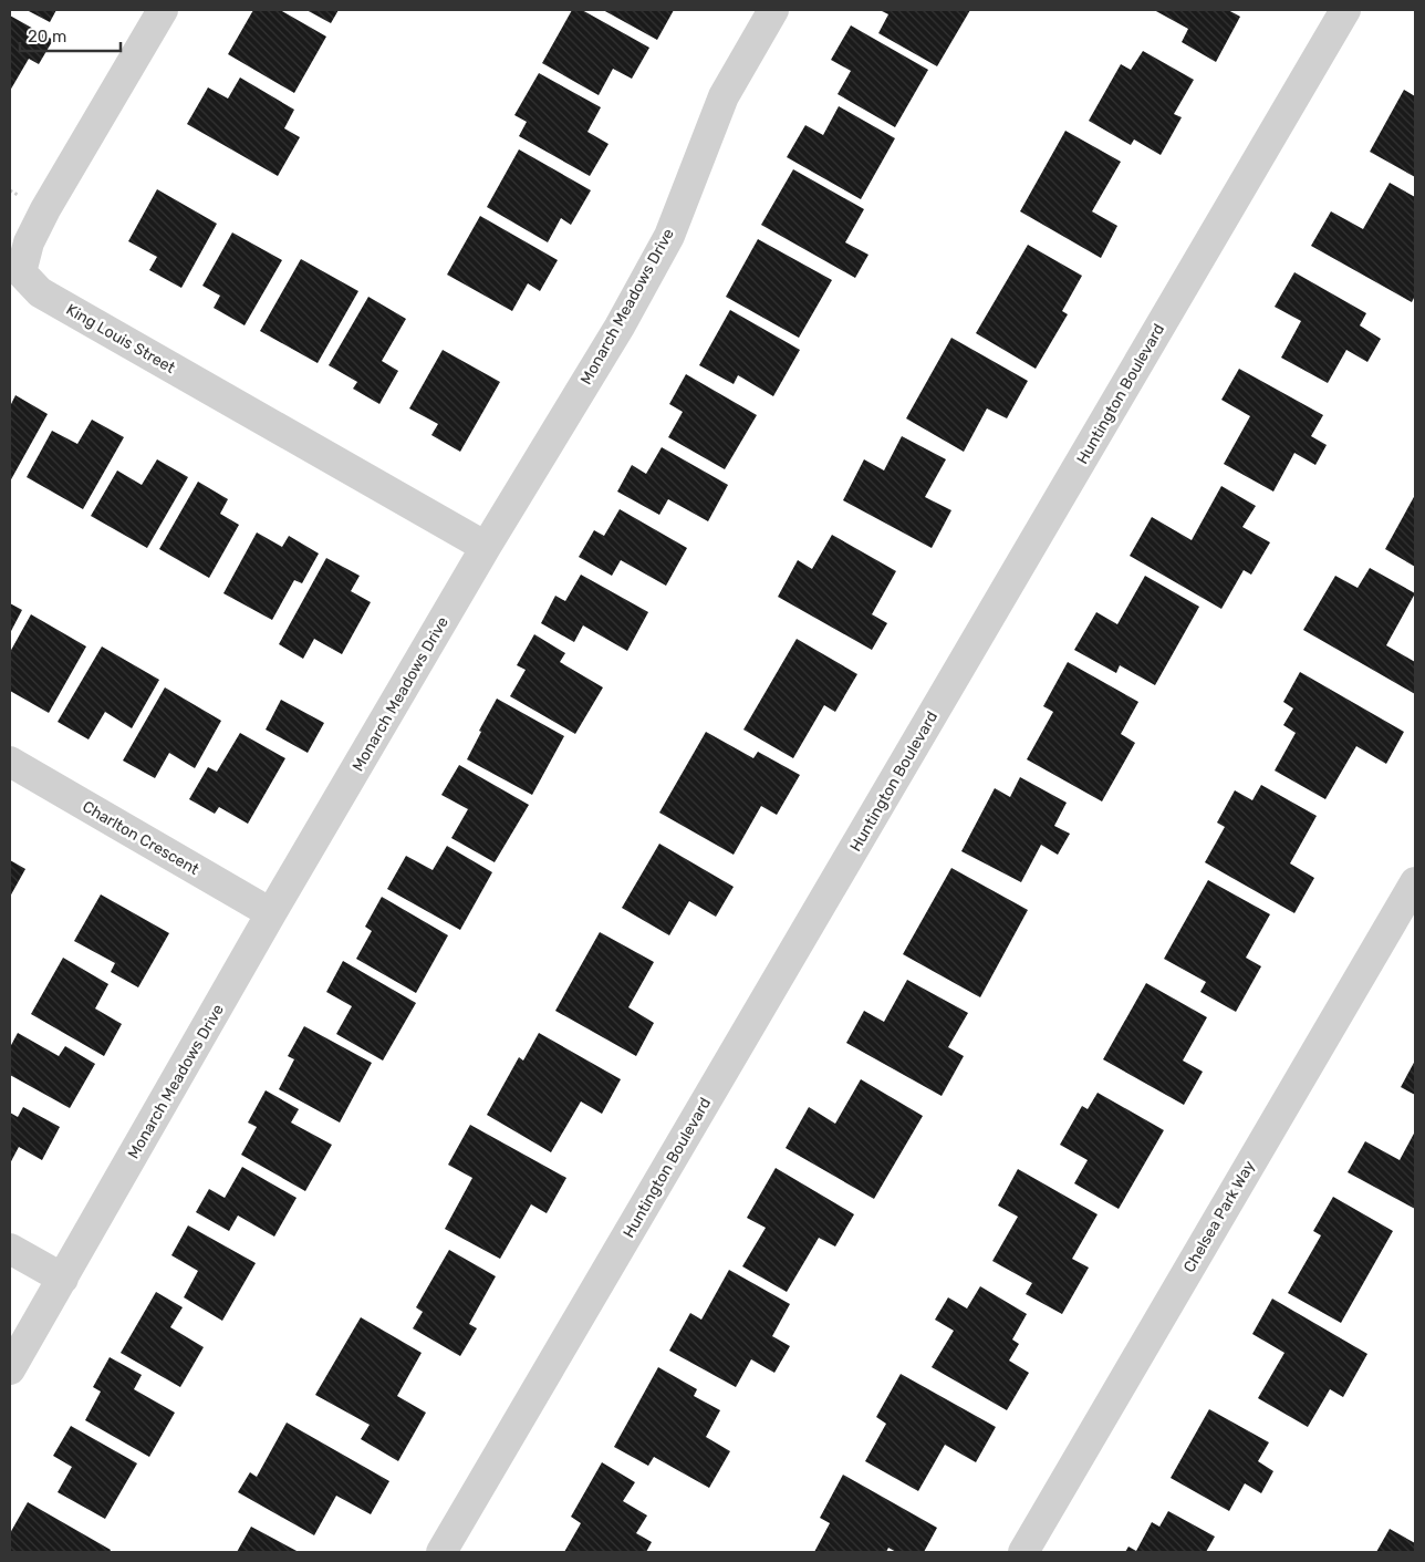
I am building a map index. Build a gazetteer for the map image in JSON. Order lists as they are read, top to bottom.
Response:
{
  "streets": {
    "street": [
      "Monarch Meadows Drive",
      "King Louis Street",
      "Huntington Boulevard",
      "Charlton Crescent",
      "Chelsea Park Way"
    ]
  },
  "crossings": [
    ["Monarch Meadows Drive", "King Louis Street"],
    ["Monarch Meadows Drive", "Charlton Crescent"]
  ],
  "scale_bar": "20 m"
}
